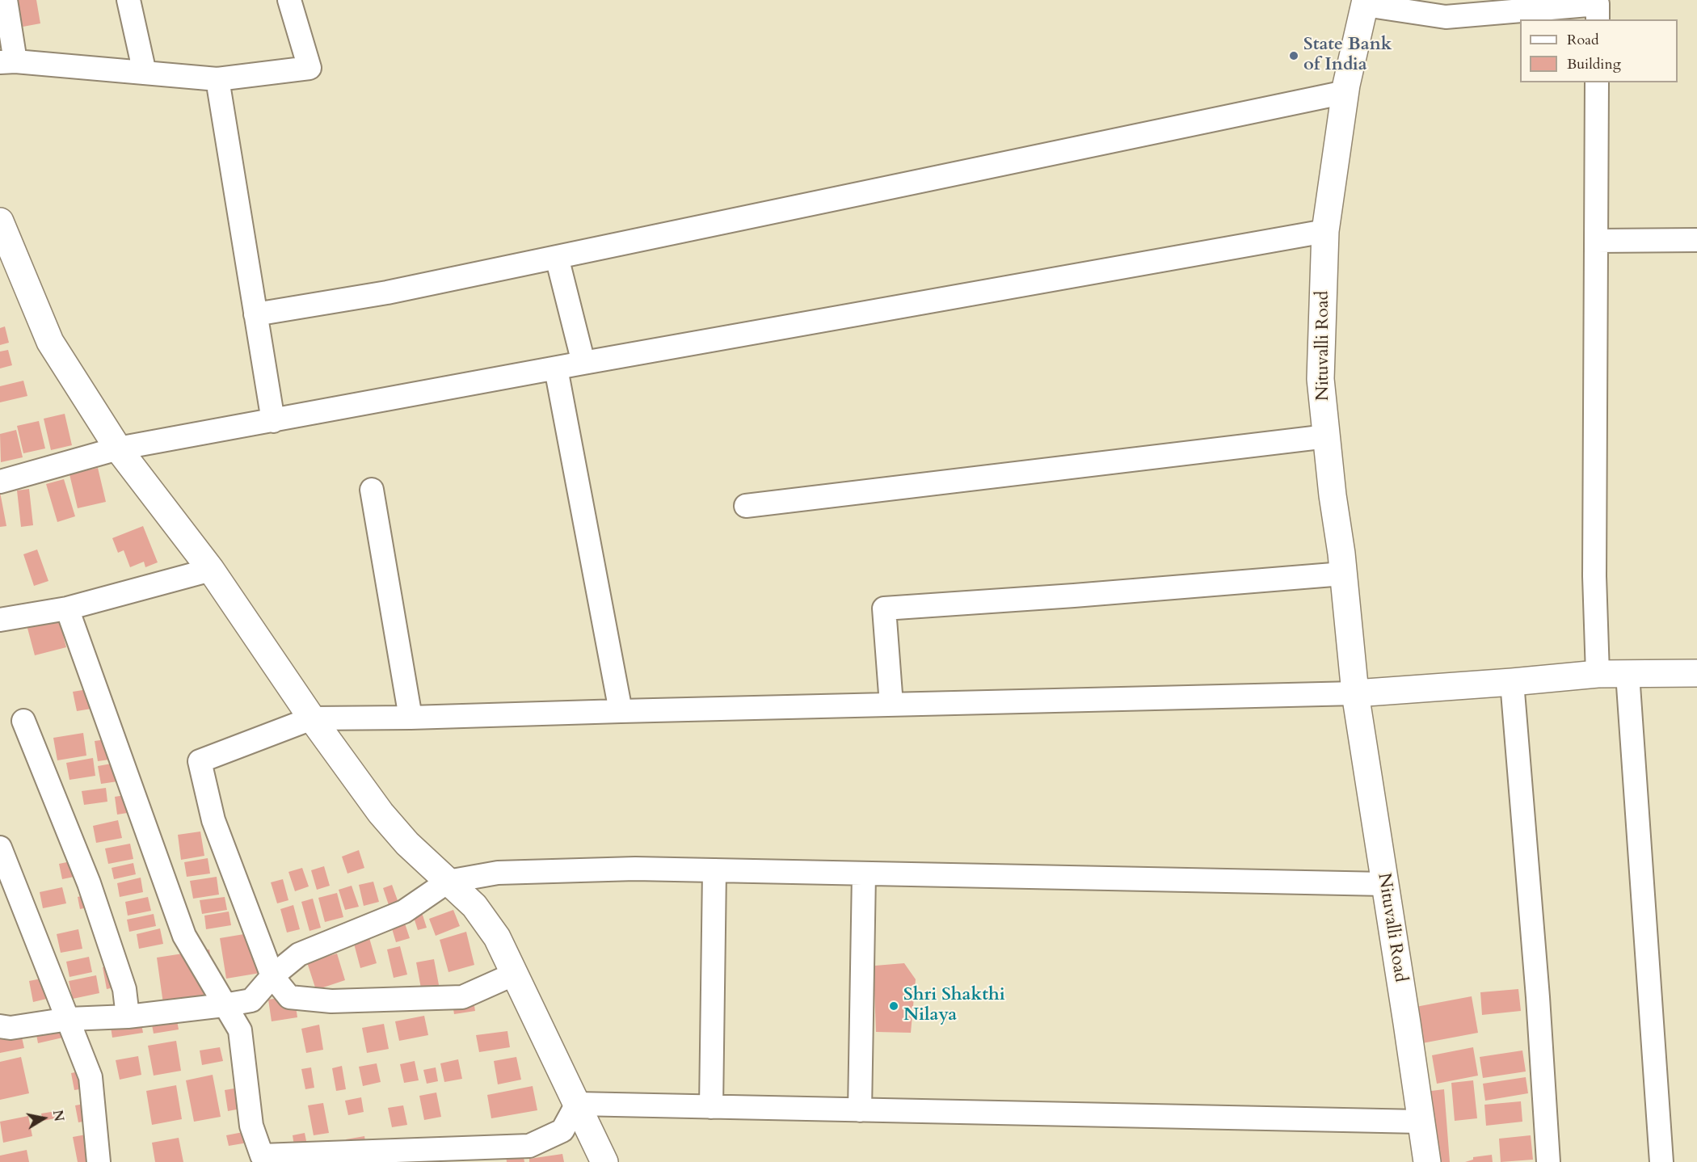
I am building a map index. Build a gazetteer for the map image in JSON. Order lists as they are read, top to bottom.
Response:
{
  "streets": {
    "street": ["Nituvalli Road"]
  },
  "places": ["State Bank of India", "Shri Shakthi Nilaya"],
  "legend": ["Road", "Building"],
  "north": "right"
}
